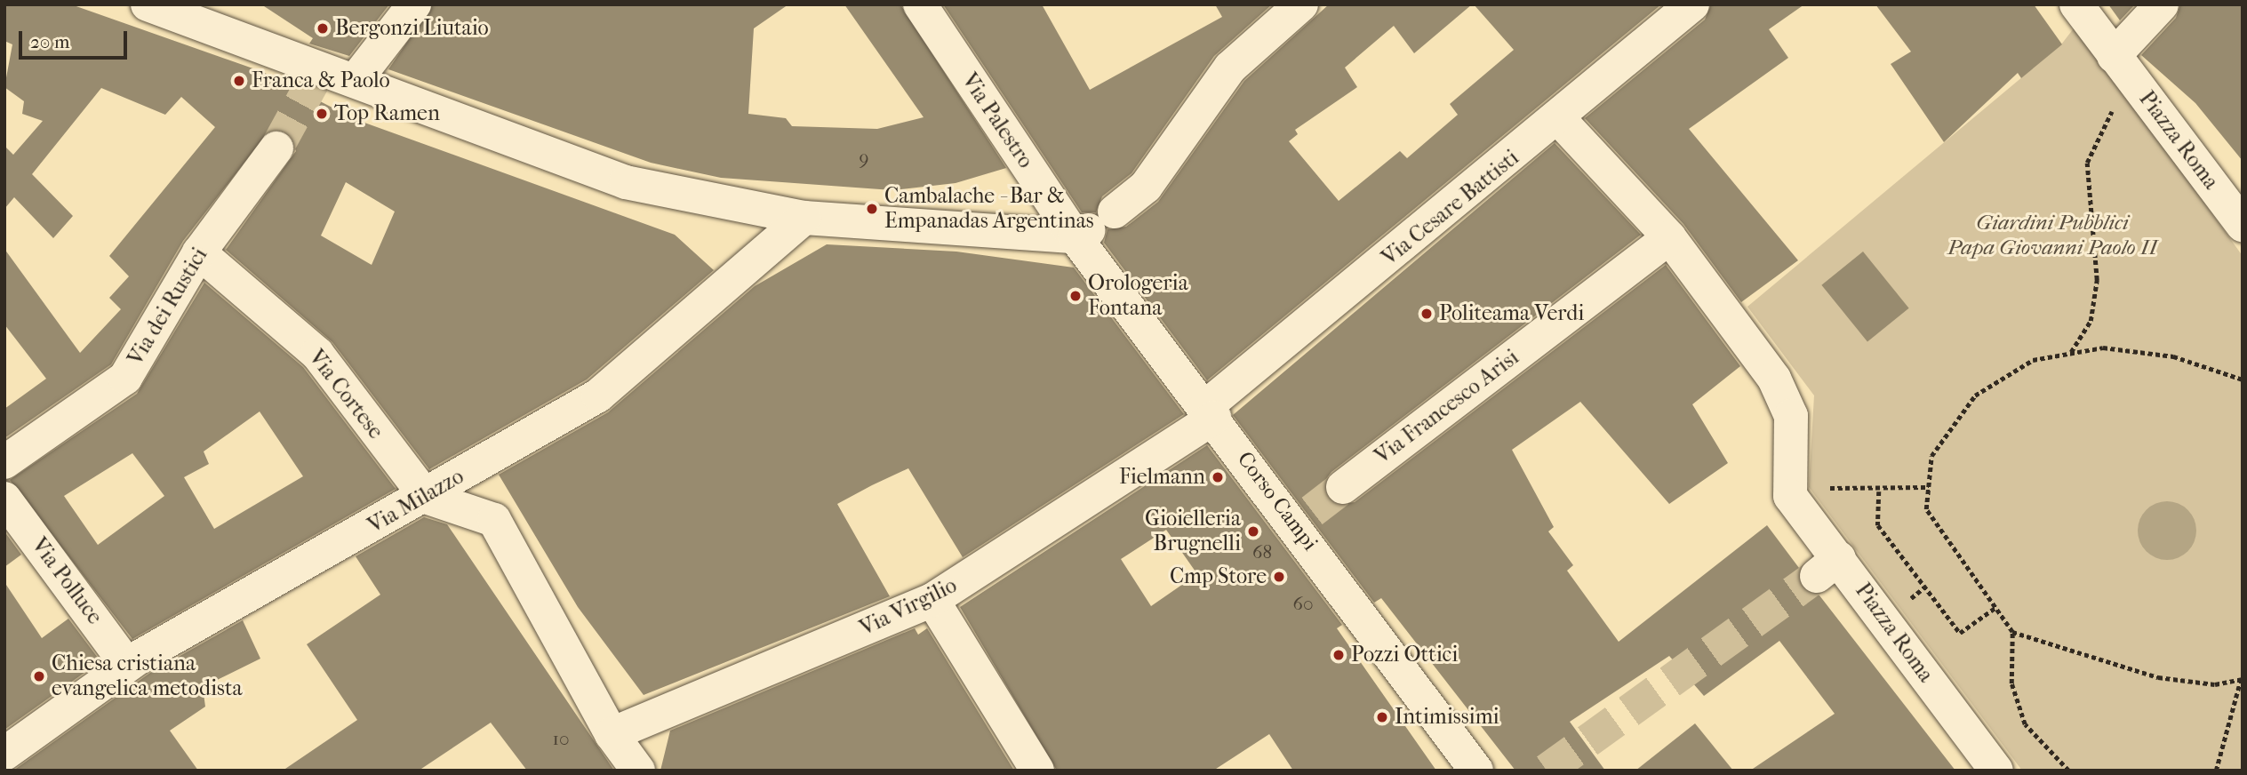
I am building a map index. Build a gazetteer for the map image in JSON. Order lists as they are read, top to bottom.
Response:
{
  "streets": {
    "street": [
      "Via Palestro",
      "Piazza Roma",
      "Via Cesare Battisti",
      "Via dei Rustici",
      "Via Cortese",
      "Via Francesco Arisi",
      "Via Milazzo",
      "Corso Campi",
      "Via Polluce",
      "Via Virgilio"
    ]
  },
  "crossings": [
    ["Via Palestro", "Corso Campi"],
    ["Via Cesare Battisti", "Corso Campi"],
    ["Via Cesare Battisti", "Via Virgilio"],
    ["Via dei Rustici", "Via Cortese"],
    ["Via Cortese", "Via Milazzo"],
    ["Via Milazzo", "Via Polluce"],
    ["Corso Campi", "Via Virgilio"]
  ],
  "parks": ["Giardini Pubblici Papa Giovanni Paolo II"],
  "places": [
    "Bergonzi Liutaio",
    "Franca & Paolo",
    "Top Ramen",
    "Cambalache - Bar & Empanadas Argentinas",
    "Orologeria Fontana",
    "Politeama Verdi",
    "Fielmann",
    "Gioielleria Brugnelli",
    "Cmp Store",
    "Pozzi Ottici",
    "Chiesa cristiana evangelica metodista",
    "Intimissimi"
  ],
  "house_numbers": [
    "9",
    "68",
    "60",
    "10"
  ],
  "scale_bar": "20 m"
}
